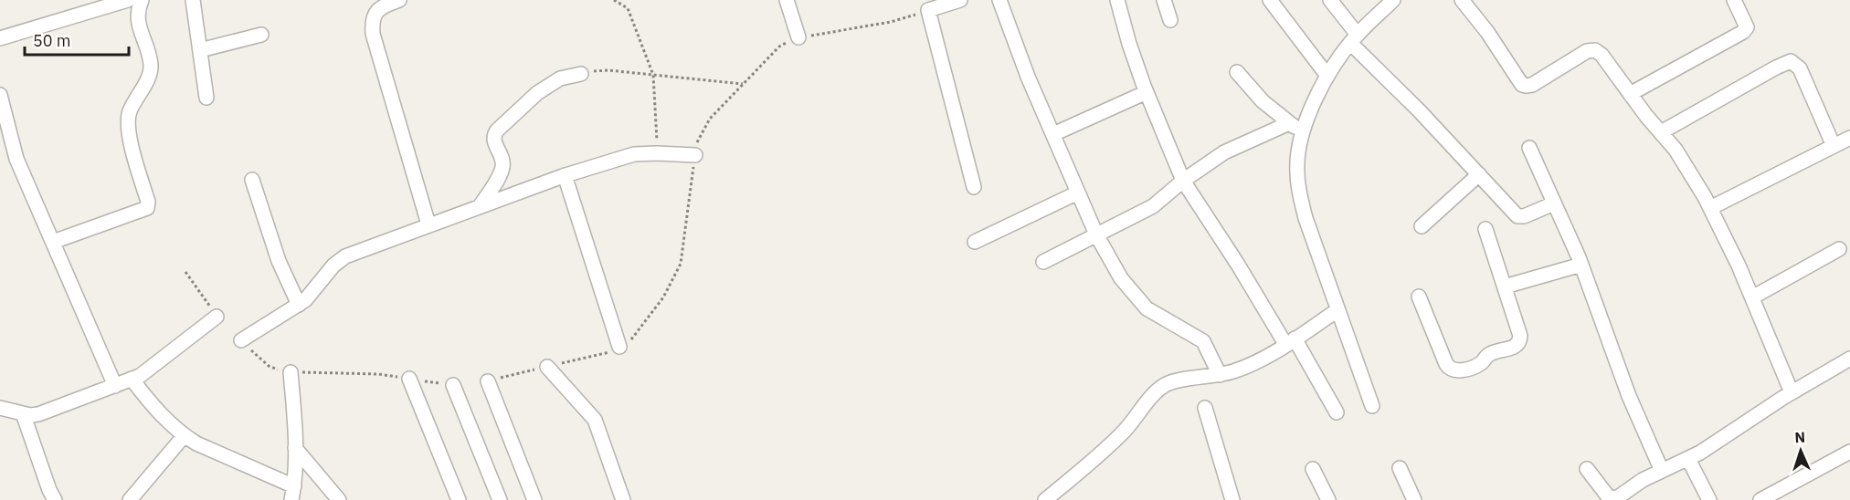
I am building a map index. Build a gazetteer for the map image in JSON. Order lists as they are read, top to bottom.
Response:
{
  "scale_bar": "50 m",
  "north": "top"
}
